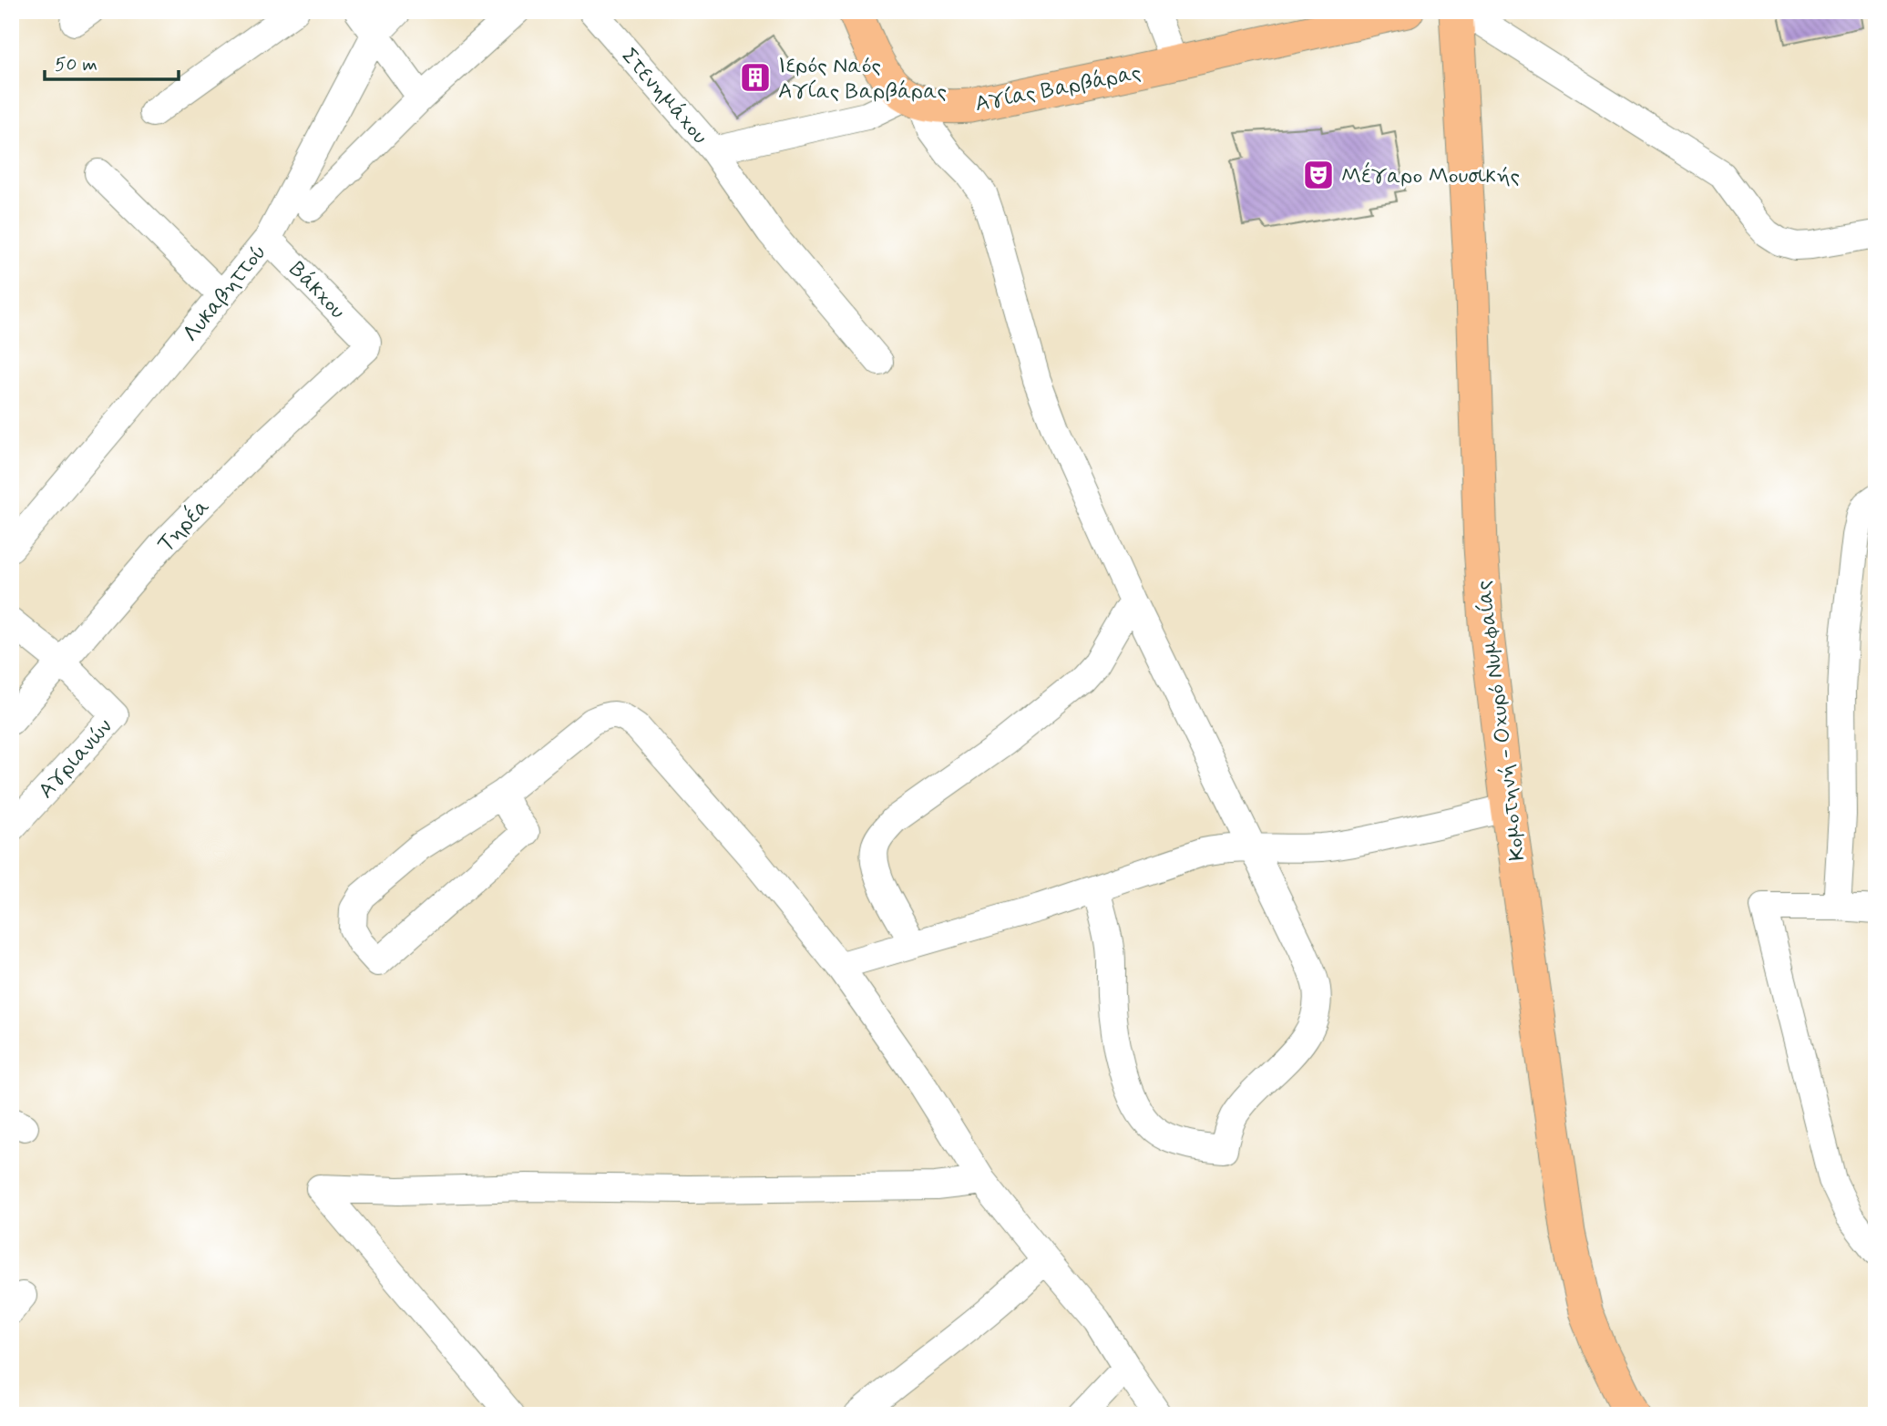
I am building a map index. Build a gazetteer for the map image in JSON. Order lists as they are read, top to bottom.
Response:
{
  "streets": {
    "main road": ["Αγίας Βαρβάρας", "Κομοτηνή - Οχυρό Νυμφαίας"],
    "street": [
      "Στενημάχου",
      "Βάκχου",
      "Λυκαβηττού",
      "Τηρέα",
      "Αγριανών"
    ]
  },
  "crossings": [
    ["Βάκχου", "Λυκαβηττού"],
    ["Βάκχου", "Τηρέα"],
    ["Τηρέα", "Αγριανών"]
  ],
  "places": {
    "building": ["Ιερός Ναός Αγίας Βαρβάρας"],
    "theatre": ["Μέγαρο Μουσικής"]
  },
  "scale_bar": "50 m"
}
